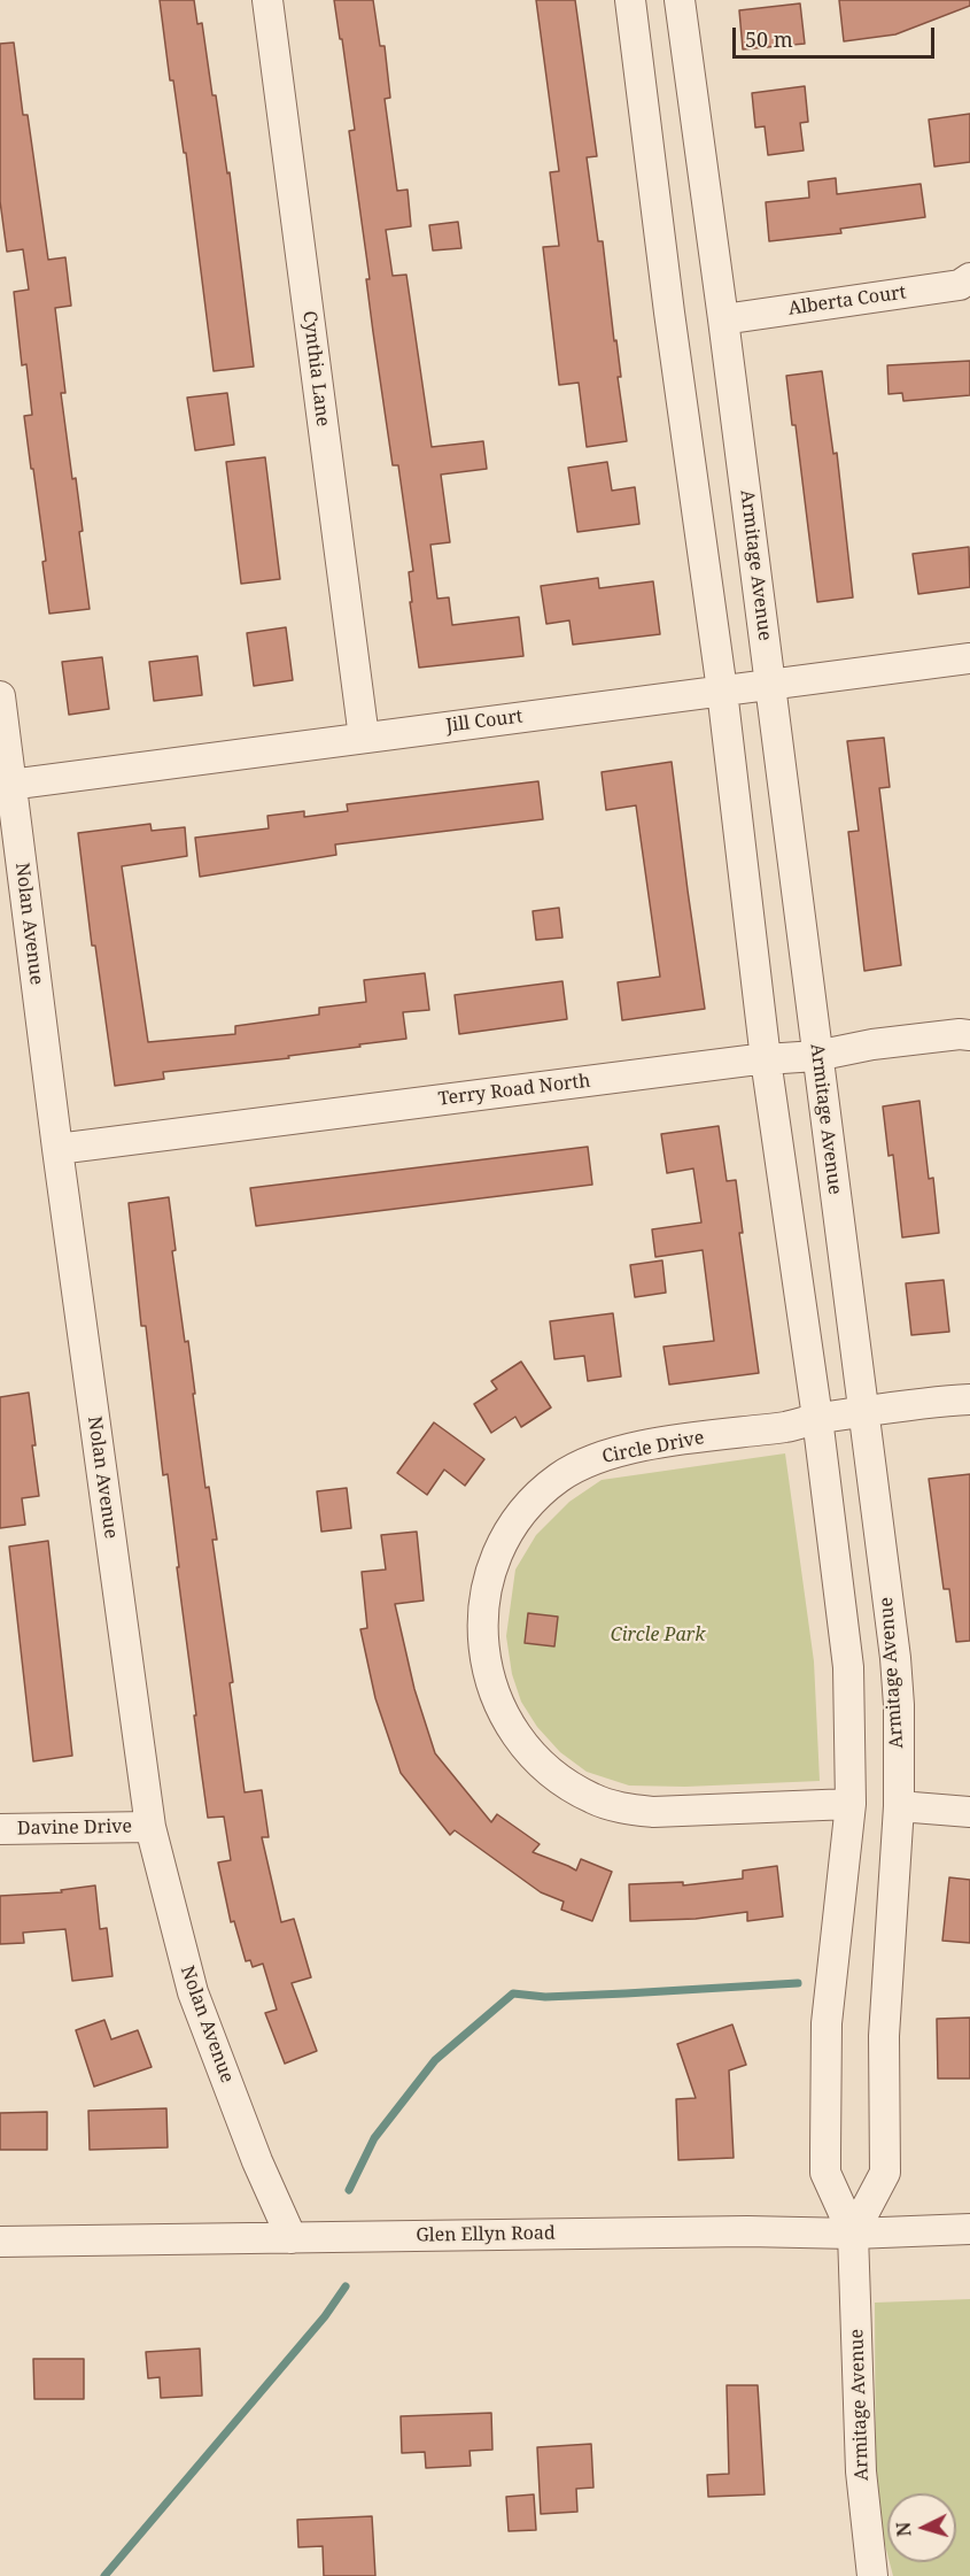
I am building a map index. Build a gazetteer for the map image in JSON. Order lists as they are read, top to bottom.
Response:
{
  "streets": {
    "street": [
      "Alberta Court",
      "Cynthia Lane",
      "Armitage Avenue",
      "Jill Court",
      "Nolan Avenue",
      "Terry Road North",
      "Circle Drive",
      "Davine Drive",
      "Glen Ellyn Road"
    ]
  },
  "crossings": [
    ["Alberta Court", "Armitage Avenue"],
    ["Cynthia Lane", "Jill Court"],
    ["Armitage Avenue", "Jill Court"],
    ["Armitage Avenue", "Terry Road North"],
    ["Armitage Avenue", "Circle Drive"],
    ["Armitage Avenue", "Glen Ellyn Road"],
    ["Jill Court", "Nolan Avenue"],
    ["Nolan Avenue", "Terry Road North"],
    ["Nolan Avenue", "Davine Drive"],
    ["Nolan Avenue", "Glen Ellyn Road"]
  ],
  "parks": ["Circle Park"],
  "scale_bar": "50 m",
  "north": "left"
}
